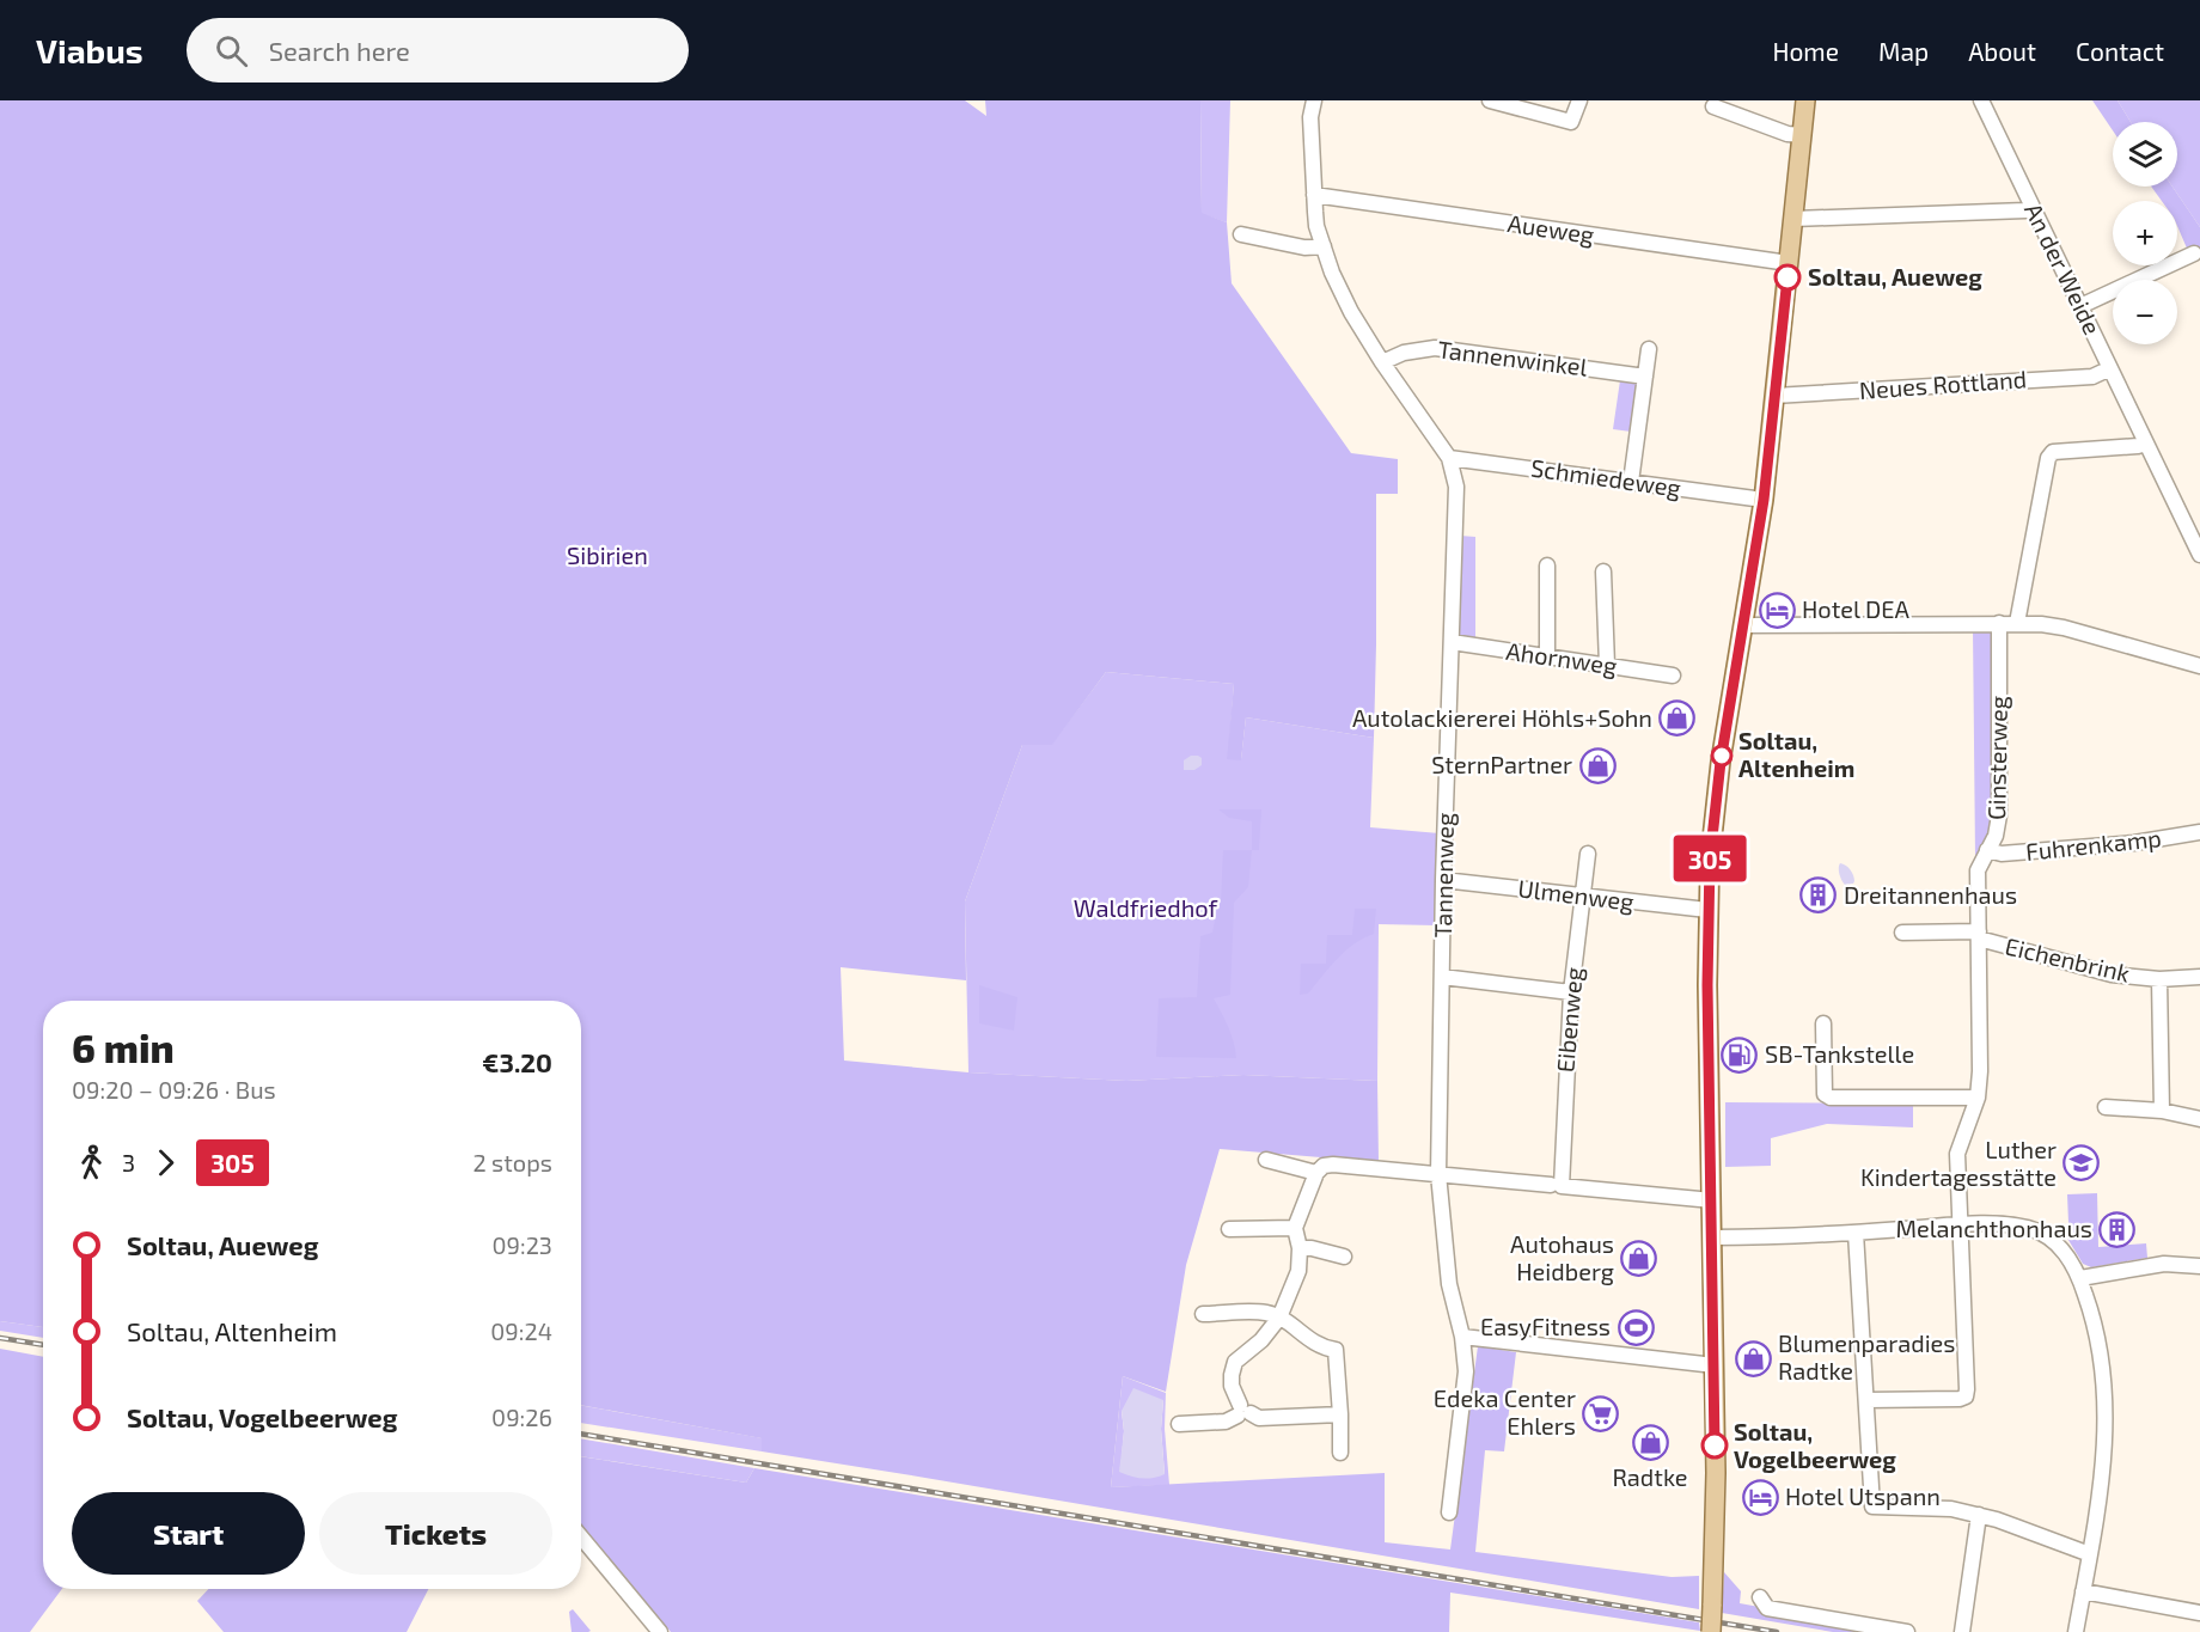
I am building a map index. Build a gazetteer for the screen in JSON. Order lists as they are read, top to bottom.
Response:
{
  "streets": {
    "street": [
      "Aueweg",
      "An der Weide",
      "Tannenwinkel",
      "Neues Rottland",
      "Schmiedeweg",
      "Ahornweg",
      "Ginsterweg",
      "Fuhrenkamp",
      "Tannenweg",
      "Ulmenweg",
      "Eichenbrink",
      "Eibenweg"
    ]
  },
  "crossings": [
    ["Aueweg", "Tannenweg"],
    ["An der Weide", "Neues Rottland"],
    ["Tannenwinkel", "Tannenweg"],
    ["Schmiedeweg", "Tannenweg"],
    ["Ahornweg", "Tannenweg"],
    ["Ginsterweg", "Fuhrenkamp"],
    ["Ginsterweg", "Eichenbrink"],
    ["Tannenweg", "Ulmenweg"],
    ["Ulmenweg", "Eibenweg"]
  ],
  "parks": ["Sibirien", "Waldfriedhof"],
  "places": {
    "other": ["Soltau, Aueweg", "Soltau, Altenheim", "Soltau, Vogelbeerweg"],
    "hotel": ["Hotel DEA", "Hotel Utspann"],
    "shop": [
      "Autolackiererei Höhls+Sohn",
      "SternPartner",
      "Autohaus Heidberg",
      "Blumenparadies Radtke",
      "Radtke"
    ],
    "building": ["Dreitannenhaus", "Melanchthonhaus"],
    "fuel station": ["SB-Tankstelle"],
    "school or university": ["Luther Kindertagesstätte"],
    "sports": ["EasyFitness"],
    "supermarket": ["Edeka Center Ehlers"]
  },
  "lines": ["bus line 305"],
  "page": {
    "header": "Viabus",
    "search": "Search here",
    "nav": [
      "Home",
      "Map",
      "About",
      "Contact"
    ],
    "on_map": "305",
    "map_buttons": ["+", "−"],
    "heading": ["6 min", "09:20 – 09:26 · Bus", "€3.20"],
    "legs": ["3", "305", "2 stops"],
    "list": [
      {
        "name": "Soltau, Aueweg",
        "value": "09:23"
      },
      {
        "name": "Soltau, Altenheim",
        "value": "09:24"
      },
      {
        "name": "Soltau, Vogelbeerweg",
        "value": "09:26"
      }
    ],
    "buttons": ["Start", "Tickets"]
  }
}
